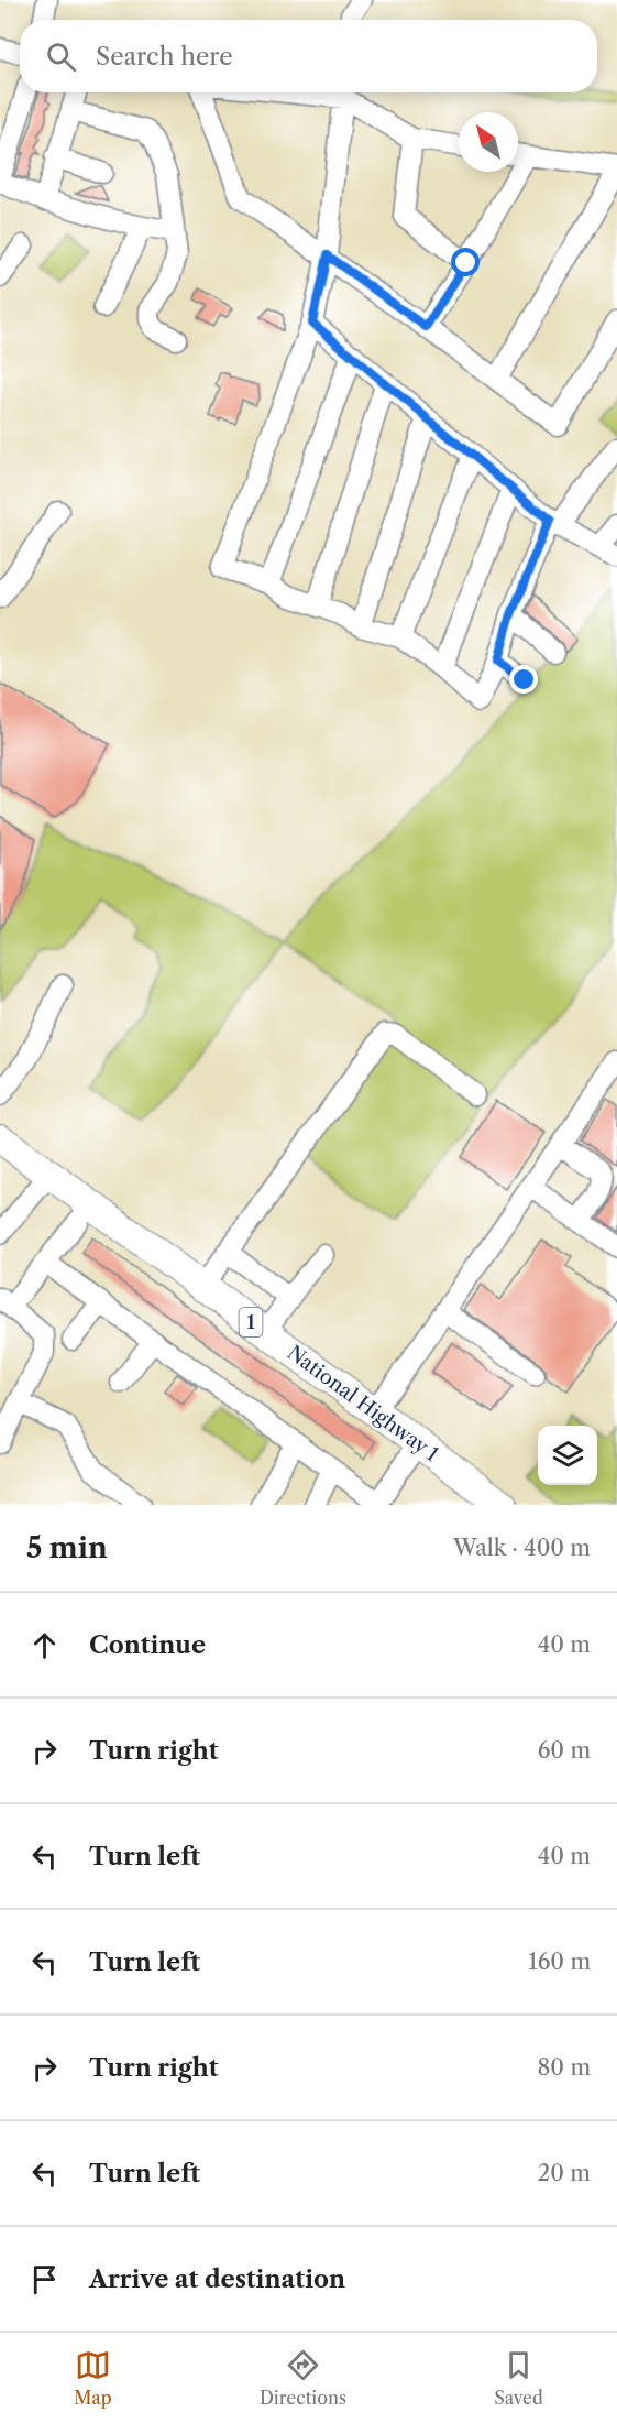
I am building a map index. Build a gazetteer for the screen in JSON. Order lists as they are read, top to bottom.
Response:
{
  "streets": {
    "highway": ["1", "National Highway 1"]
  },
  "north": "top left",
  "page": {
    "search": "Search here",
    "heading": ["5 min", "Walk · 400 m"],
    "list": [
      ["Continue", "40 m"],
      ["Turn right", "60 m"],
      ["Turn left", "40 m"],
      ["Turn left", "160 m"],
      ["Turn right", "80 m"],
      ["Turn left", "20 m"],
      "Arrive at destination"
    ],
    "nav": ["Map", "Directions", "Saved"]
  }
}
